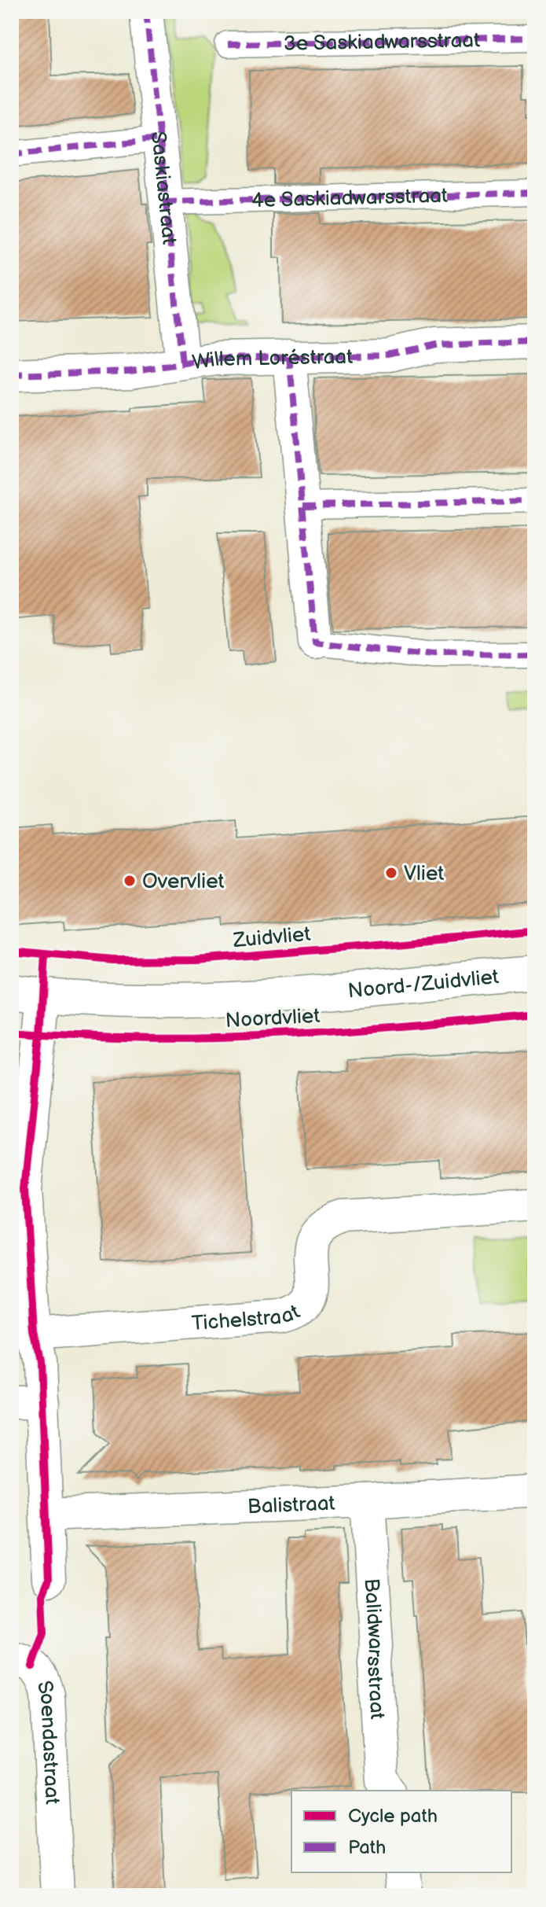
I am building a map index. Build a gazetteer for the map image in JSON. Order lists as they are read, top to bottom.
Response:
{
  "streets": {
    "main road": ["Noord-/Zuidvliet"],
    "street": [
      "3e Saskiadwarsstraat",
      "Saskiastraat",
      "4e Saskiadwarsstraat",
      "Willem Loréstraat",
      "Tichelstraat",
      "Balistraat",
      "Balidwarsstraat",
      "Soendastraat"
    ],
    "cycle path": ["Zuidvliet", "Noordvliet"]
  },
  "crossings": [
    ["Saskiastraat", "4e Saskiadwarsstraat"],
    ["Saskiastraat", "Willem Loréstraat"],
    ["Balistraat", "Balidwarsstraat"]
  ],
  "places": ["Vliet", "Overvliet"],
  "legend": ["Cycle path", "Path"]
}
